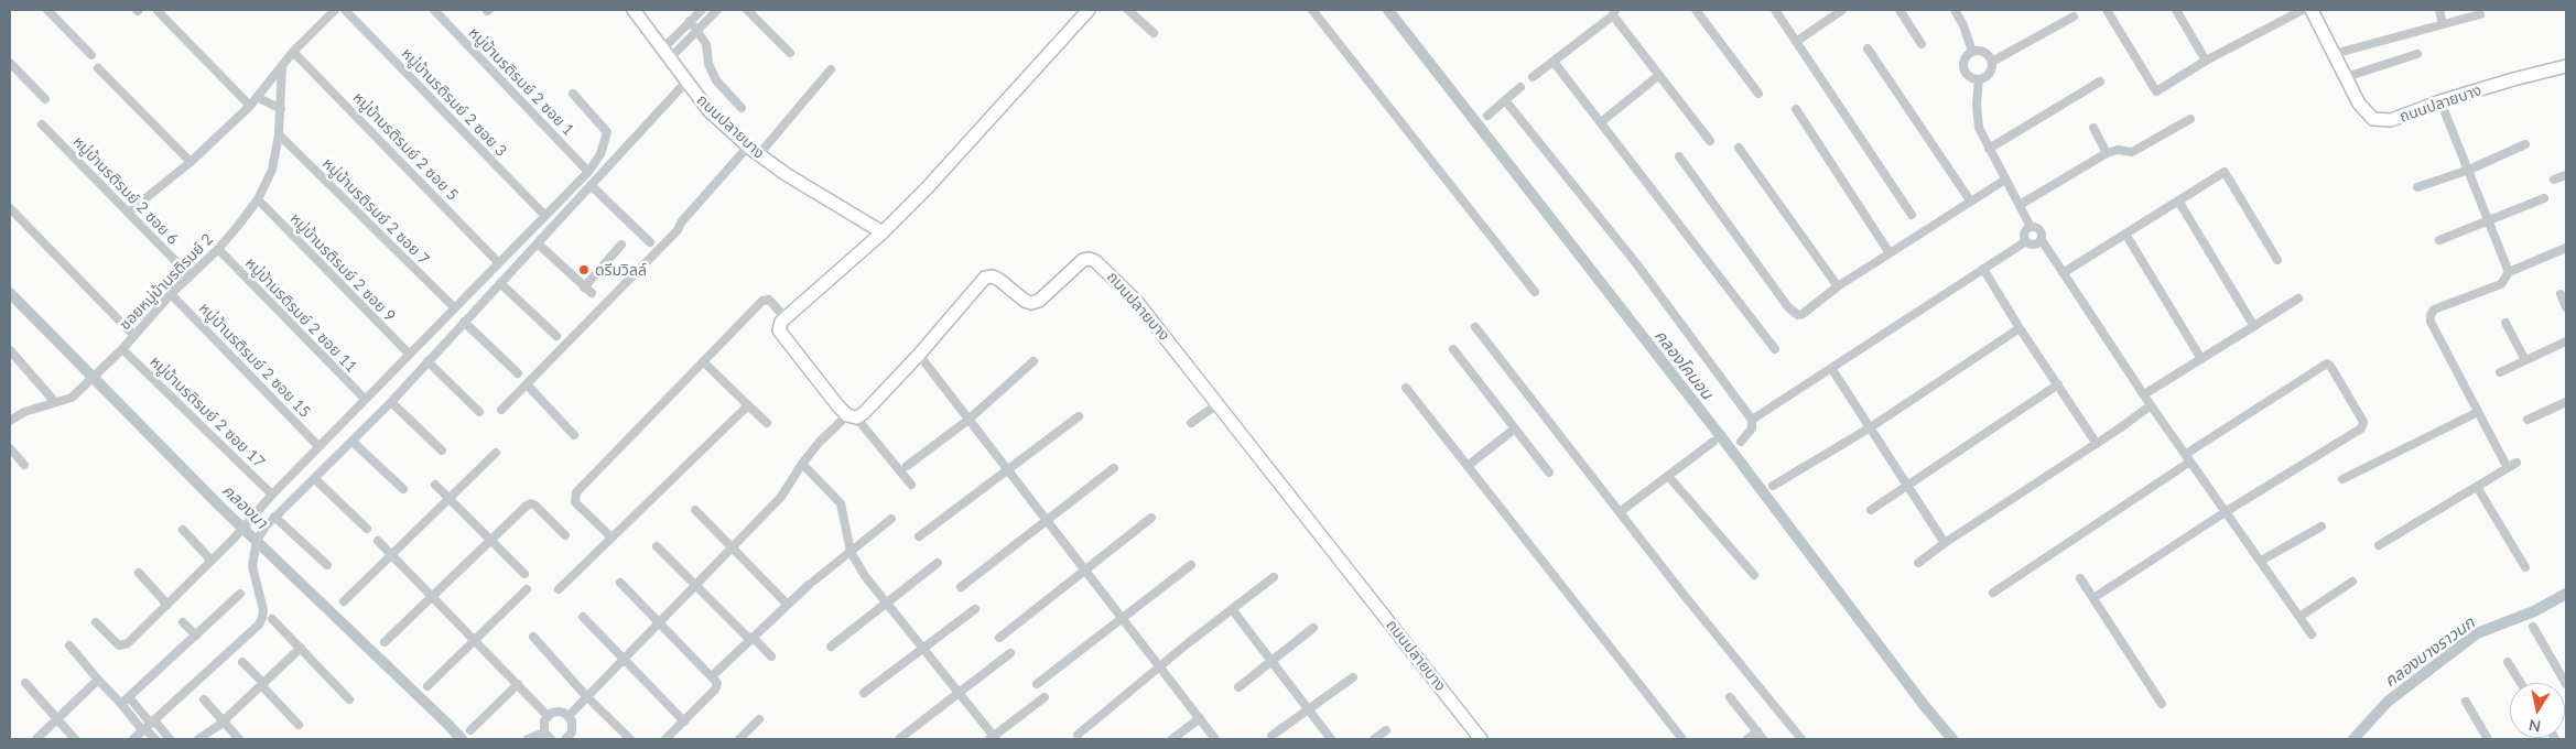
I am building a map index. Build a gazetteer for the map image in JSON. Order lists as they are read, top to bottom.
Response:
{
  "streets": {
    "street": [
      "หมู่บ้านรติรมย์ 2 ซอย 1",
      "หมู่บ้านรติรมย์ 2 ซอย 3",
      "ถนนปลายบาง",
      "หมู่บ้านรติรมย์ 2 ซอย 5",
      "หมู่บ้านรติรมย์ 2 ซอย 6",
      "หมู่บ้านรติรมย์ 2 ซอย 7",
      "หมู่บ้านรติรมย์ 2 ซอย 9",
      "ซอยหมู่บ้านรติรมย์ 2",
      "หมู่บ้านรติรมย์ 2 ซอย 11",
      "หมู่บ้านรติรมย์ 2 ซอย 15",
      "หมู่บ้านรติรมย์ 2 ซอย 17"
    ]
  },
  "crossings": [
    ["หมู่บ้านรติรมย์ 2 ซอย 6", "ซอยหมู่บ้านรติรมย์ 2"],
    ["หมู่บ้านรติรมย์ 2 ซอย 7", "ซอยหมู่บ้านรติรมย์ 2"],
    ["หมู่บ้านรติรมย์ 2 ซอย 9", "ซอยหมู่บ้านรติรมย์ 2"],
    ["ซอยหมู่บ้านรติรมย์ 2", "หมู่บ้านรติรมย์ 2 ซอย 11"],
    ["ซอยหมู่บ้านรติรมย์ 2", "หมู่บ้านรติรมย์ 2 ซอย 15"],
    ["ซอยหมู่บ้านรติรมย์ 2", "หมู่บ้านรติรมย์ 2 ซอย 17"]
  ],
  "water": ["คลองโคนอน", "คลองนา", "คลองบางราวนก"],
  "places": ["ดรีมวิลล์"],
  "north": "bottom"
}
